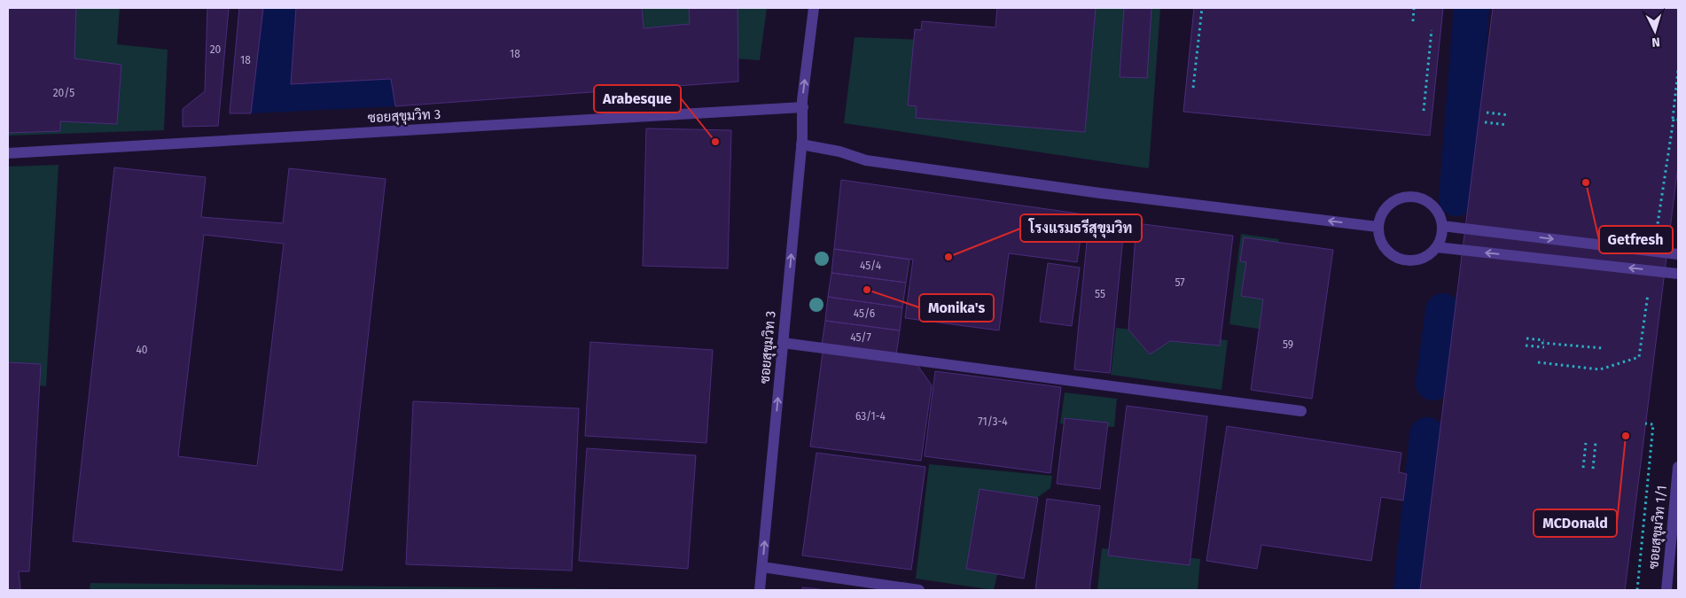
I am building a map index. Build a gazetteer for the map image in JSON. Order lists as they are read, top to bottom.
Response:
{
  "streets": {
    "street": ["ซอยสุขุมวิท 3", "ซอยสุขุมวิท 1/1"]
  },
  "one_way": ["ซอยสุขุมวิท 3"],
  "places": [
    "Arabesque",
    "Getfresh",
    "โรงแรมธรีสุขุมวิท",
    "Monika's",
    "MCDonald"
  ],
  "house_numbers": [
    "20",
    "18",
    "18",
    "20/5",
    "45/4",
    "57",
    "55",
    "45/6",
    "45/7",
    "59",
    "40",
    "63/1-4",
    "71/3-4"
  ],
  "north": "bottom"
}
